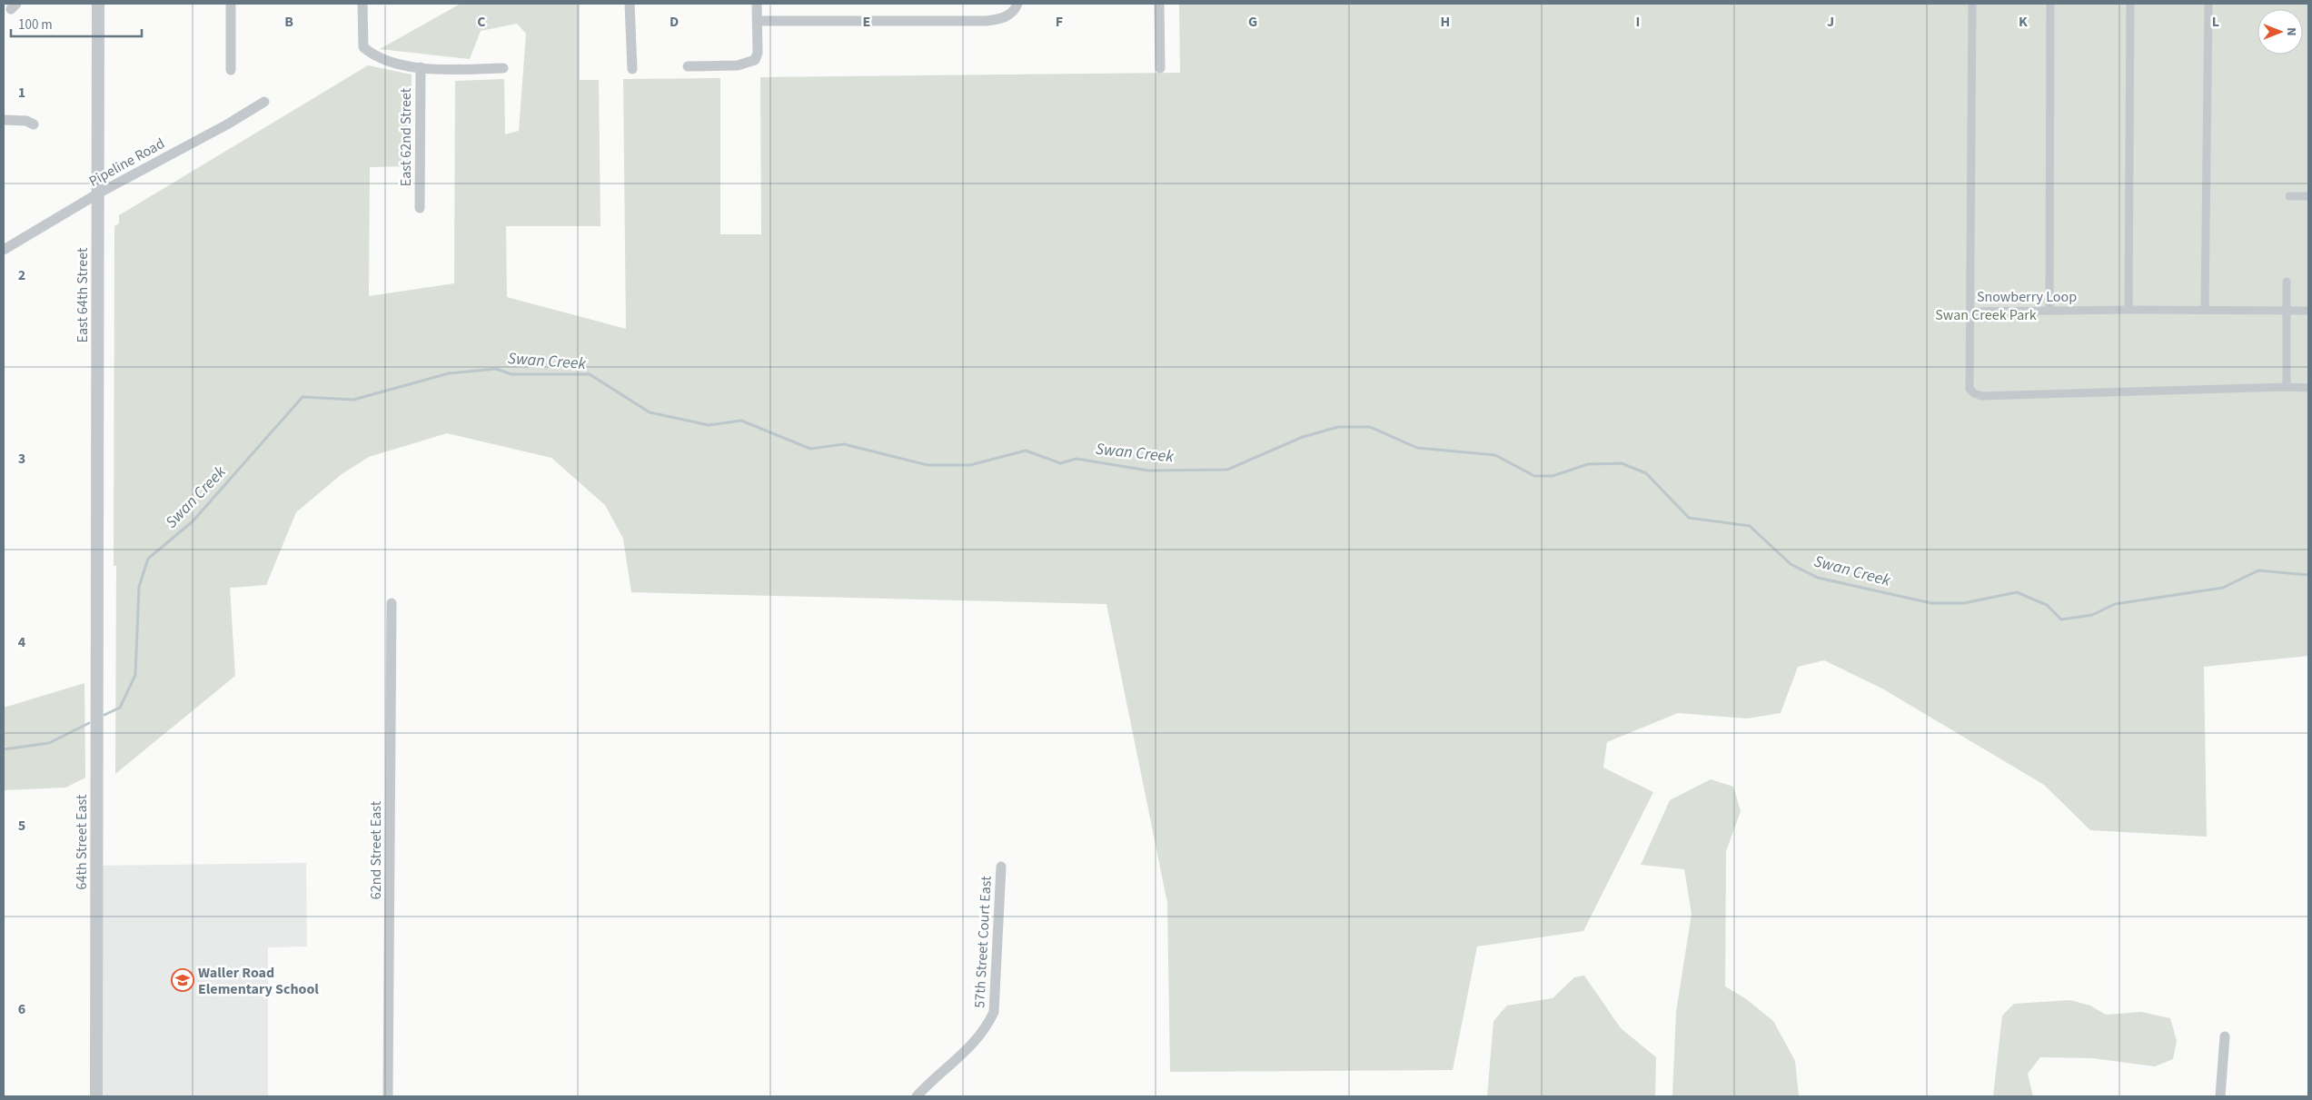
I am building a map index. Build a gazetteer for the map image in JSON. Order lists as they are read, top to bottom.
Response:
{
  "streets": {
    "street": [
      "East 62nd Street",
      "Pipeline Road",
      "East 64th Street",
      "Snowberry Loop",
      "64th Street East",
      "62nd Street East",
      "57th Street Court East"
    ]
  },
  "crossings": [
    ["Pipeline Road", "East 64th Street"],
    ["East 64th Street", "64th Street East"]
  ],
  "water": ["Swan Creek"],
  "parks": ["Swan Creek Park"],
  "places": {
    "school or university": ["Waller Road Elementary School"]
  },
  "scale_bar": "100 m",
  "north": "right",
  "grid": {
    "columns": [
      "B",
      "C",
      "D",
      "E",
      "F",
      "G",
      "H",
      "I",
      "J",
      "K",
      "L"
    ],
    "rows": [
      "1",
      "2",
      "3",
      "4",
      "5",
      "6"
    ]
  }
}
